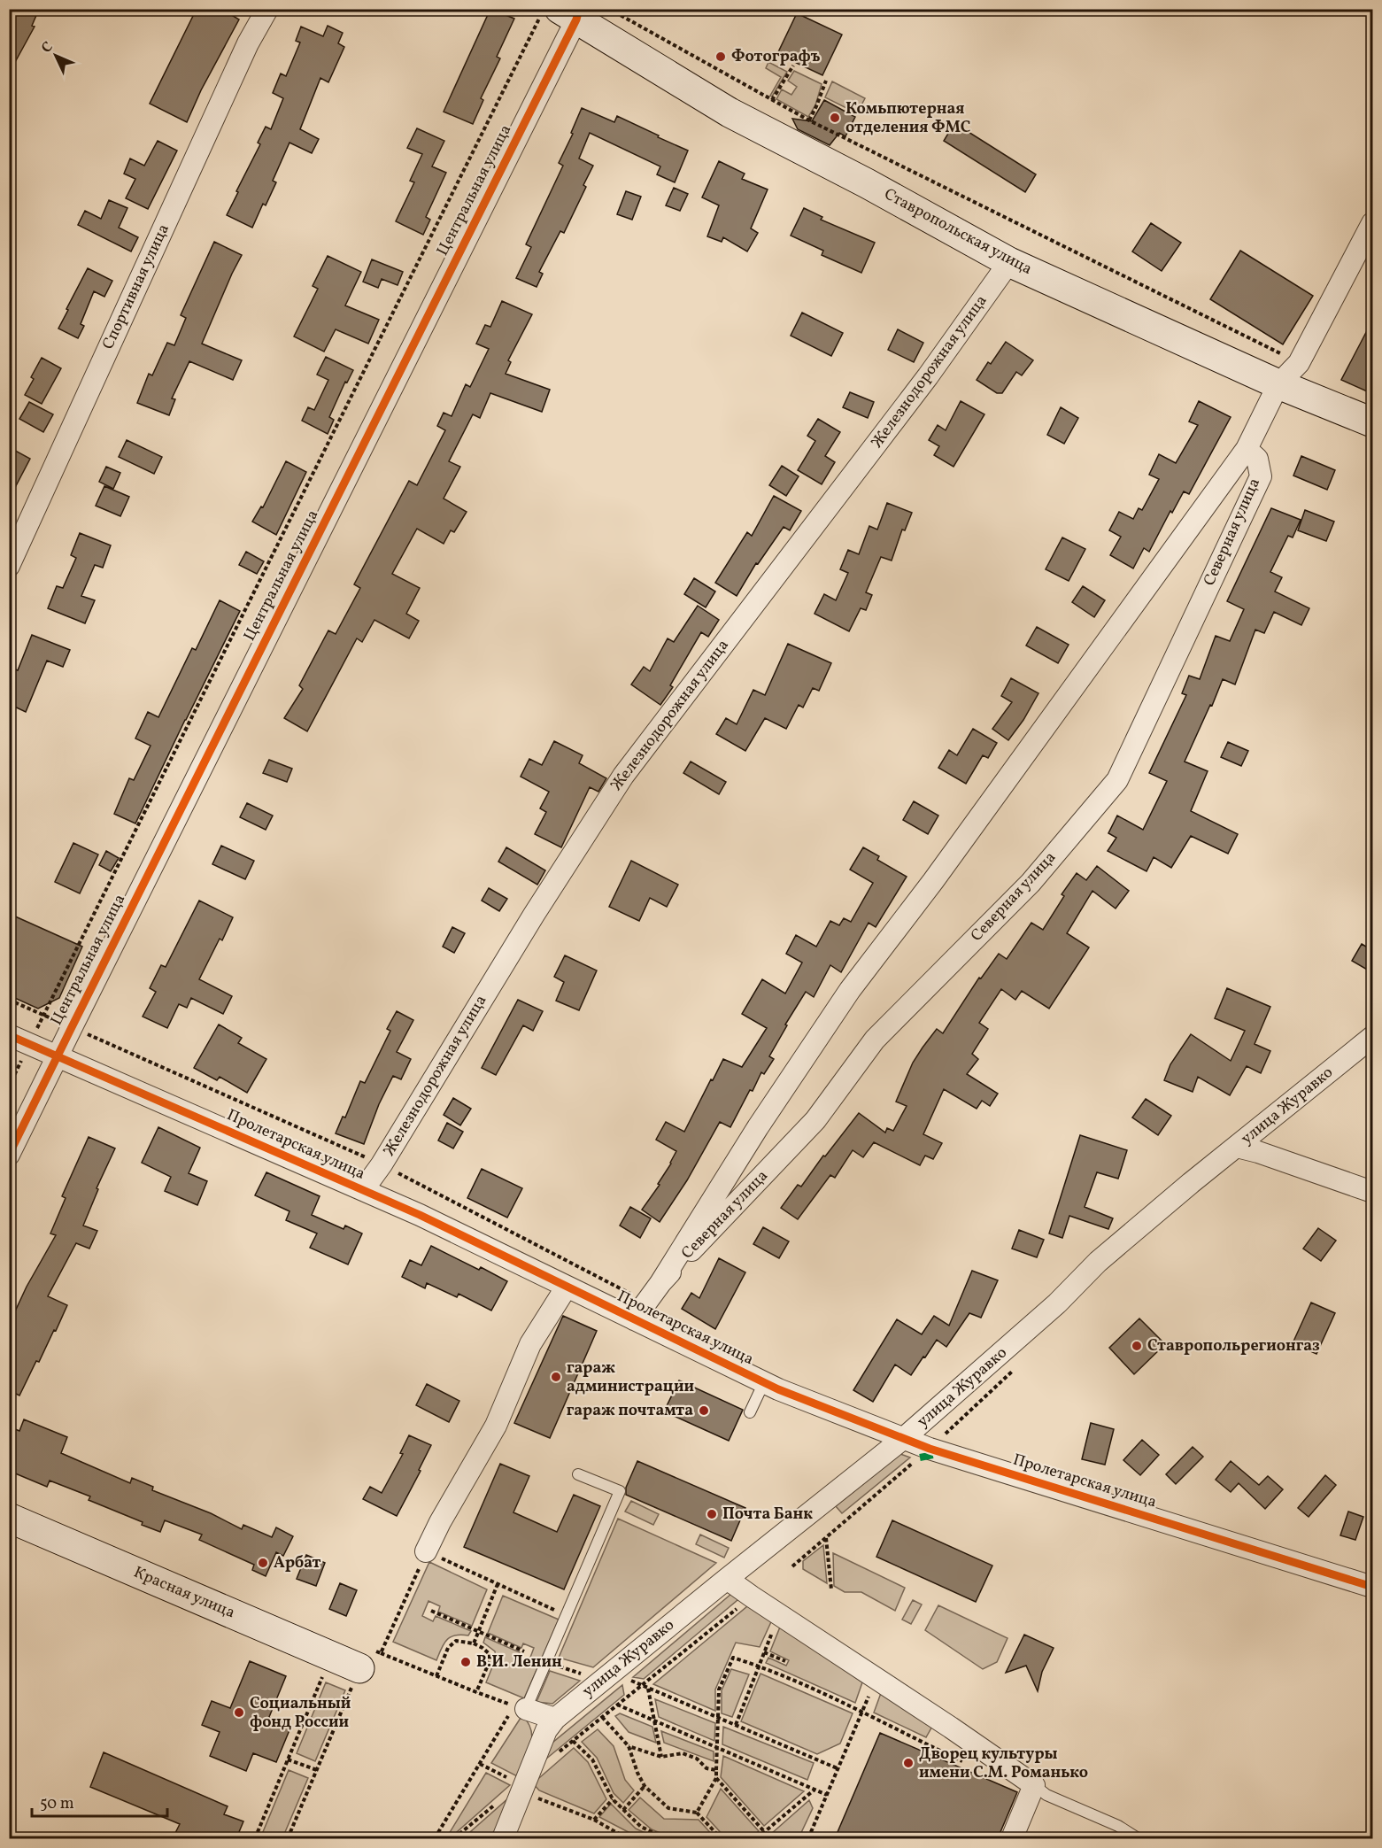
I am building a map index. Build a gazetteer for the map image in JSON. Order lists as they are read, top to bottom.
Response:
{
  "streets": {
    "street": [
      "Центральная улица",
      "Ставропольская улица",
      "Спортивная улица",
      "Железнодорожная улица",
      "Северная улица",
      "улица Журавко",
      "Пролетарская улица",
      "Красная улица"
    ]
  },
  "crossings": [
    ["Центральная улица", "Ставропольская улица"],
    ["Центральная улица", "Пролетарская улица"],
    ["Ставропольская улица", "Железнодорожная улица"],
    ["Ставропольская улица", "Северная улица"],
    ["Железнодорожная улица", "Пролетарская улица"],
    ["Северная улица", "Пролетарская улица"],
    ["улица Журавко", "Пролетарская улица"]
  ],
  "places": [
    "Фотографъ",
    "Комьпютерная отделения ФМС",
    "Ставропольрегионгаз",
    "гараж администрации",
    "гараж почтамта",
    "Почта Банк",
    "Арбат",
    "В.И. Ленин",
    "Социальный фонд России",
    "Дворец культуры имени С.М. Романько"
  ],
  "scale_bar": "50 m",
  "north": "top left"
}
